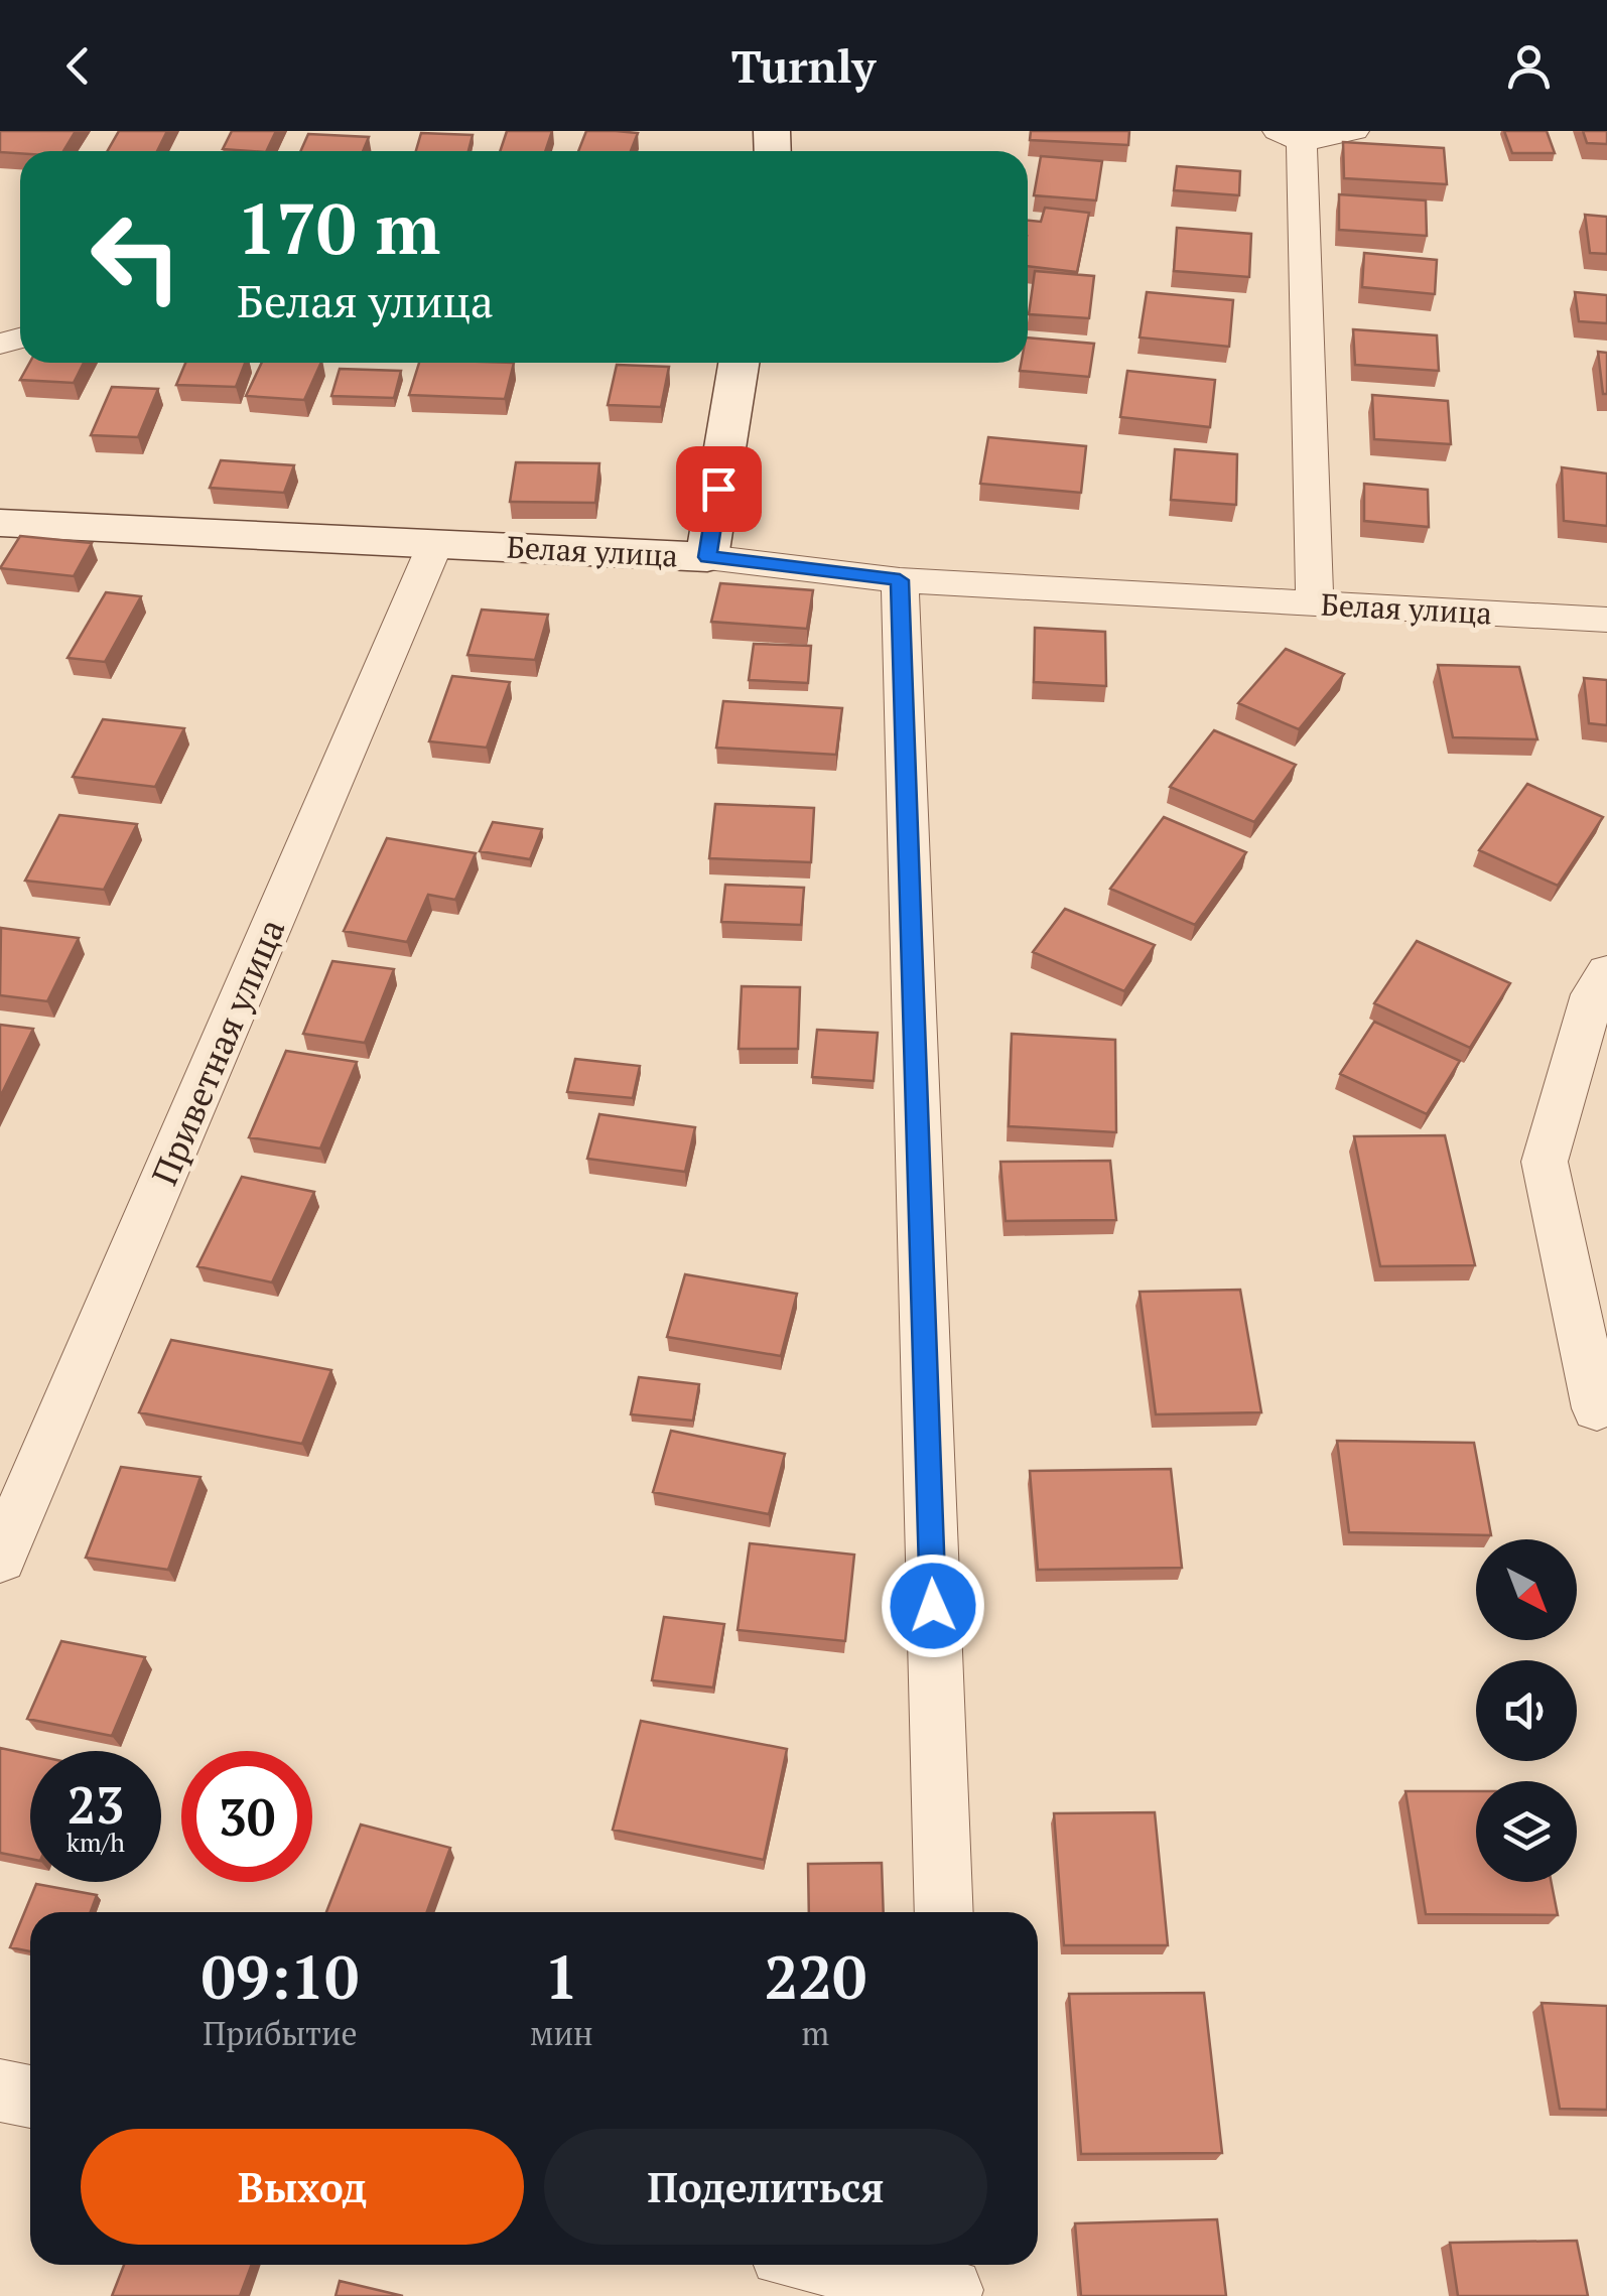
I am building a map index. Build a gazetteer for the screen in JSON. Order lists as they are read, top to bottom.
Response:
{
  "streets": {
    "street": ["Белая улица", "Приветная улица"]
  },
  "crossings": [
    ["Белая улица", "Приветная улица"]
  ],
  "north": "bottom right",
  "page": {
    "header": "Turnly",
    "turn": ["170 m", "Белая улица"],
    "speed": "23 km/h",
    "limit": "30",
    "eta": [
      "09:10",
      "Прибытие",
      "1",
      "мин",
      "220",
      "m"
    ],
    "buttons": ["Выход", "Поделиться"]
  }
}
